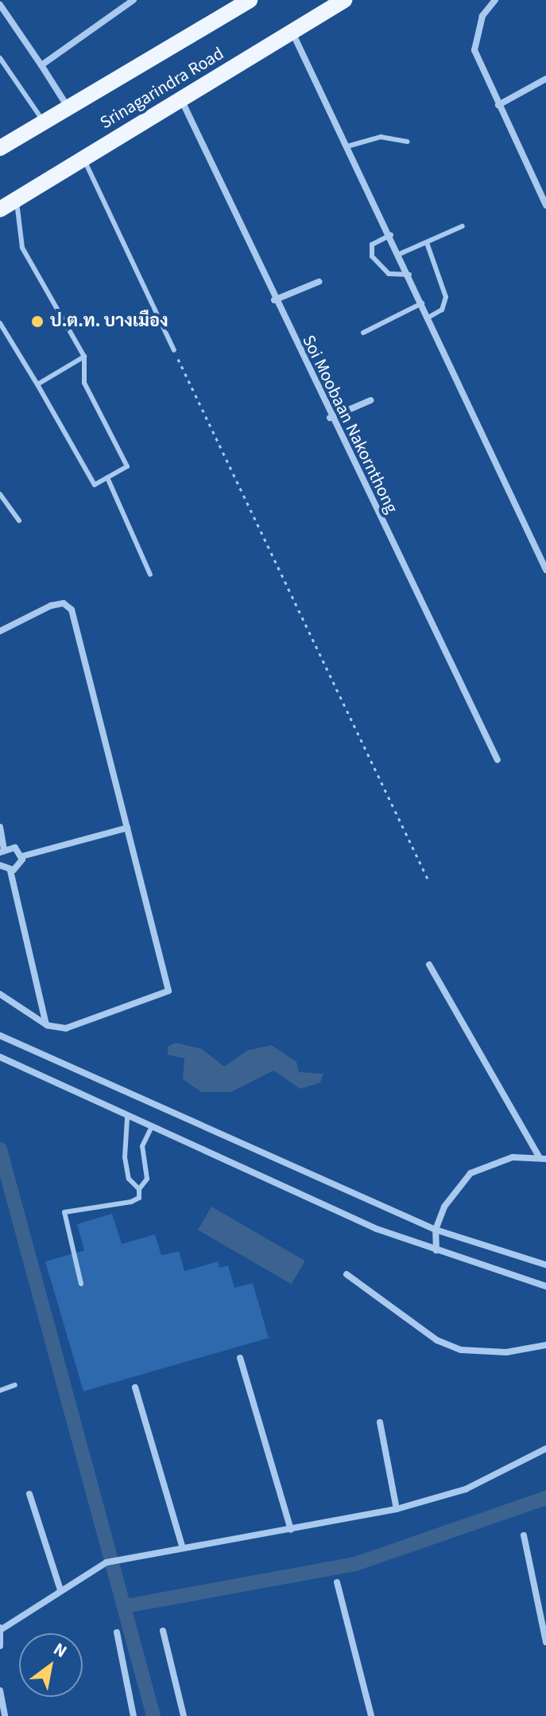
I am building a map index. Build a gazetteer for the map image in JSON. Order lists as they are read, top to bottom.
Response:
{
  "streets": {
    "main road": ["Srinagarindra Road"],
    "street": ["Soi Moobaan Nakornthong"]
  },
  "crossings": [
    ["Srinagarindra Road", "Soi Moobaan Nakornthong"]
  ],
  "places": ["ป.ต.ท. บางเมือง"],
  "north": "top right"
}
